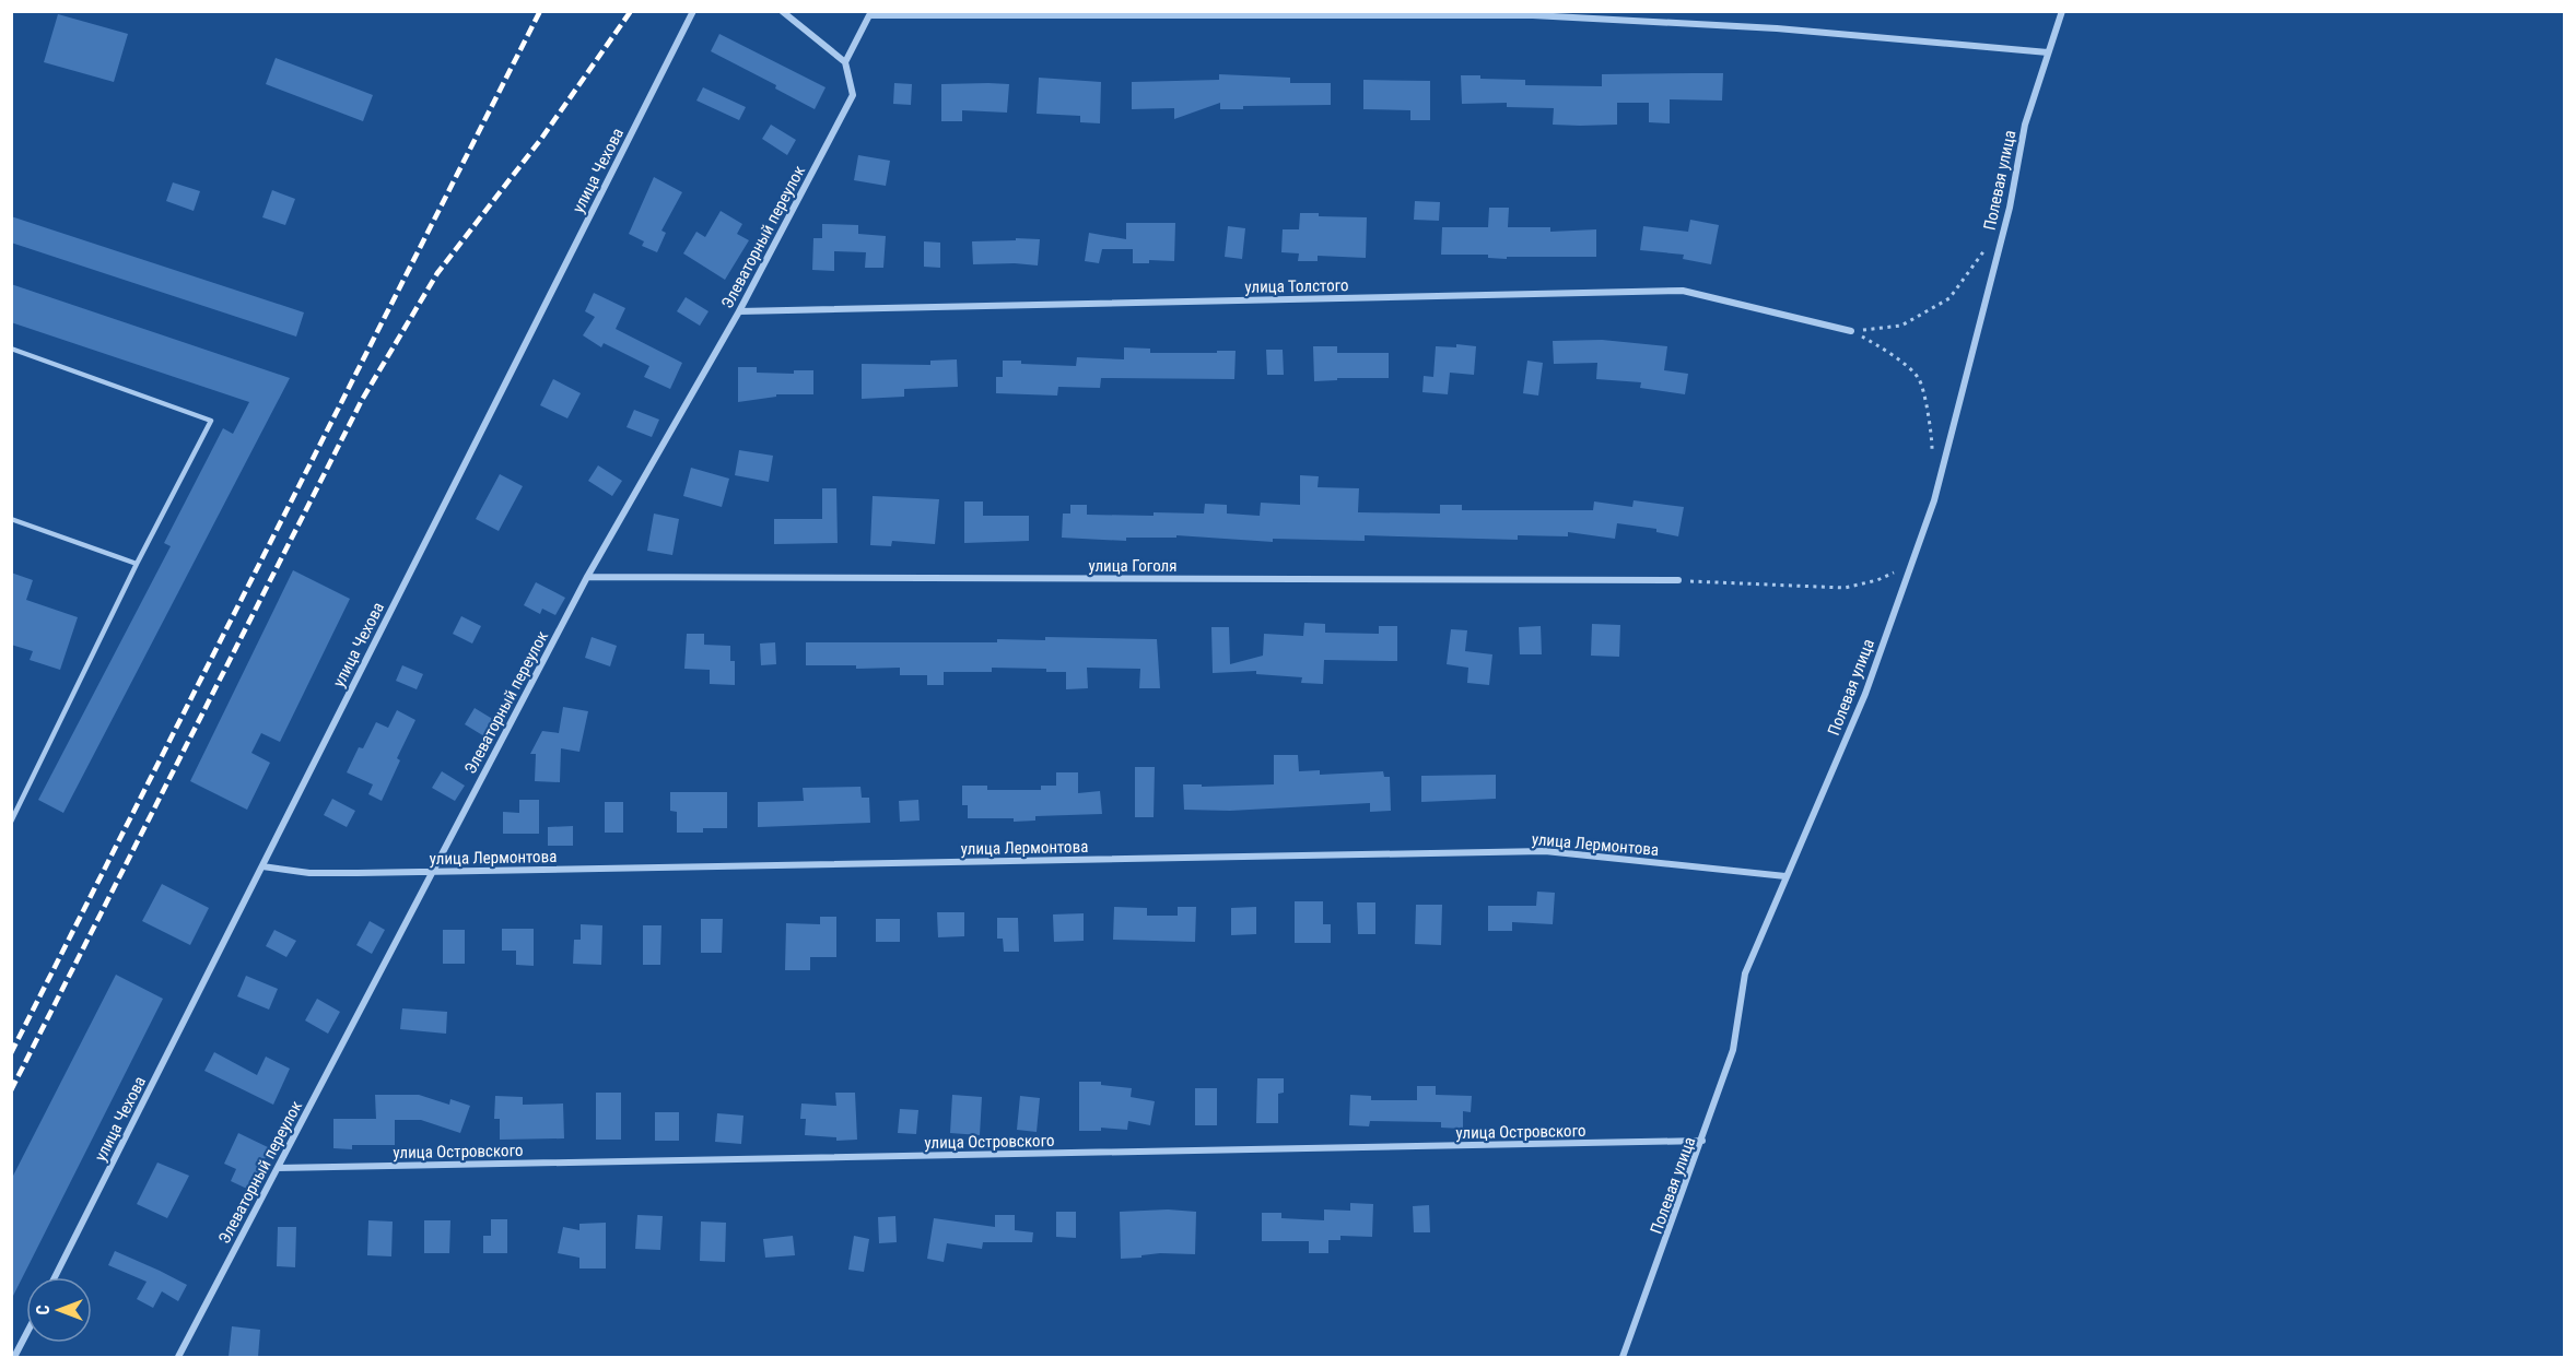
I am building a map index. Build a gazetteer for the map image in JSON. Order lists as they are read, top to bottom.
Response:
{
  "streets": {
    "street": [
      "улица Чехова",
      "Полевая улица",
      "Элеваторный переулок",
      "улица Толстого",
      "улица Гоголя",
      "улица Лермонтова",
      "улица Островского"
    ]
  },
  "crossings": [
    ["улица Чехова", "улица Лермонтова"],
    ["Полевая улица", "улица Лермонтова"],
    ["Полевая улица", "улица Островского"],
    ["Элеваторный переулок", "улица Толстого"],
    ["Элеваторный переулок", "улица Гоголя"],
    ["Элеваторный переулок", "улица Лермонтова"],
    ["Элеваторный переулок", "улица Островского"]
  ],
  "north": "left"
}
